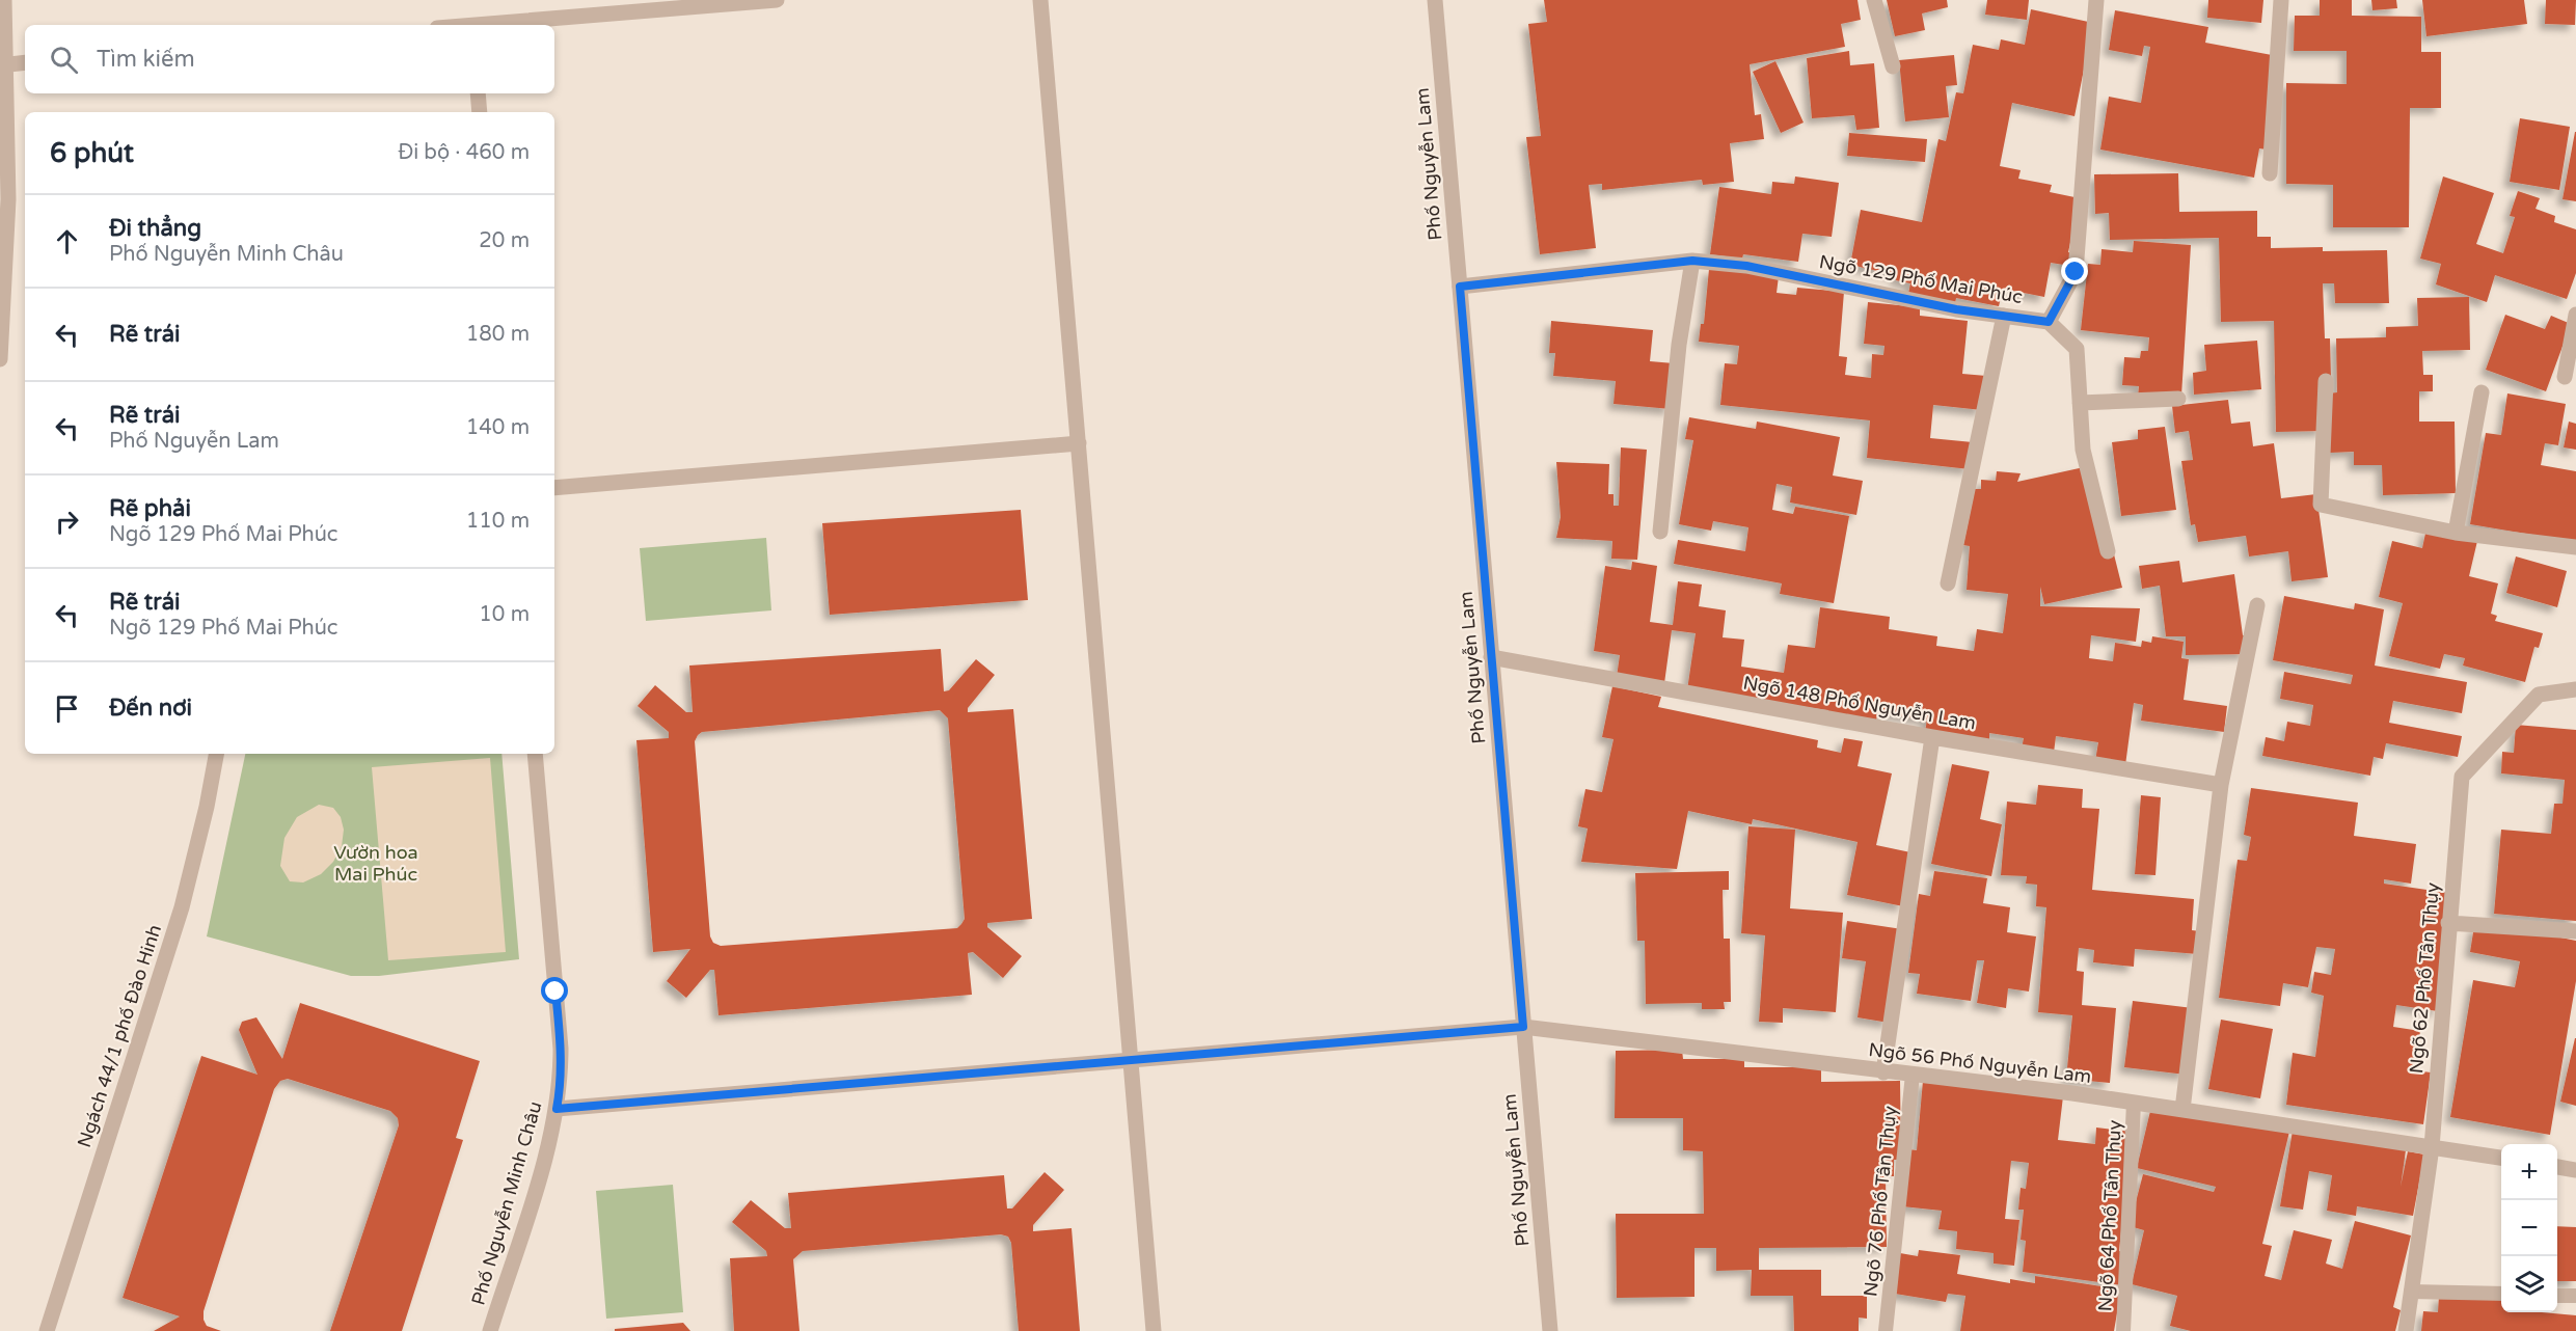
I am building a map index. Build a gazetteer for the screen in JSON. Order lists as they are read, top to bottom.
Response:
{
  "streets": {
    "street": [
      "Phố Nguyễn Lam",
      "Ngõ 129 Phố Mai Phúc",
      "Ngõ 148 Phố Nguyễn Lam",
      "Ngõ 62 Phố Tân Thụy",
      "Ngách 44/1 phố Đào Hinh",
      "Ngõ 56 Phố Nguyễn Lam",
      "Phố Nguyễn Minh Châu"
    ],
    "lane": ["Ngõ 76 Phố Tân Thụy", "Ngõ 64 Phố Tân Thụy"]
  },
  "crossings": [
    ["Phố Nguyễn Lam", "Ngõ 129 Phố Mai Phúc"],
    ["Phố Nguyễn Lam", "Ngõ 148 Phố Nguyễn Lam"],
    ["Phố Nguyễn Lam", "Ngõ 56 Phố Nguyễn Lam"],
    ["Ngõ 62 Phố Tân Thụy", "Ngõ 56 Phố Nguyễn Lam"],
    ["Ngõ 56 Phố Nguyễn Lam", "Ngõ 76 Phố Tân Thụy"],
    ["Ngõ 56 Phố Nguyễn Lam", "Phố Nguyễn Minh Châu"],
    ["Ngõ 56 Phố Nguyễn Lam", "Ngõ 64 Phố Tân Thụy"]
  ],
  "parks": ["Vườn hoa Mai Phúc"],
  "page": {
    "search": "Tìm kiếm",
    "heading": ["6 phút", "Đi bộ · 460 m"],
    "list": [
      ["Đi thẳng", "Phố Nguyễn Minh Châu", "20 m"],
      ["Rẽ trái", "180 m"],
      ["Rẽ trái", "Phố Nguyễn Lam", "140 m"],
      ["Rẽ phải", "Ngõ 129 Phố Mai Phúc", "110 m"],
      ["Rẽ trái", "Ngõ 129 Phố Mai Phúc", "10 m"],
      "Đến nơi"
    ],
    "map_buttons": ["+", "−"]
  }
}
